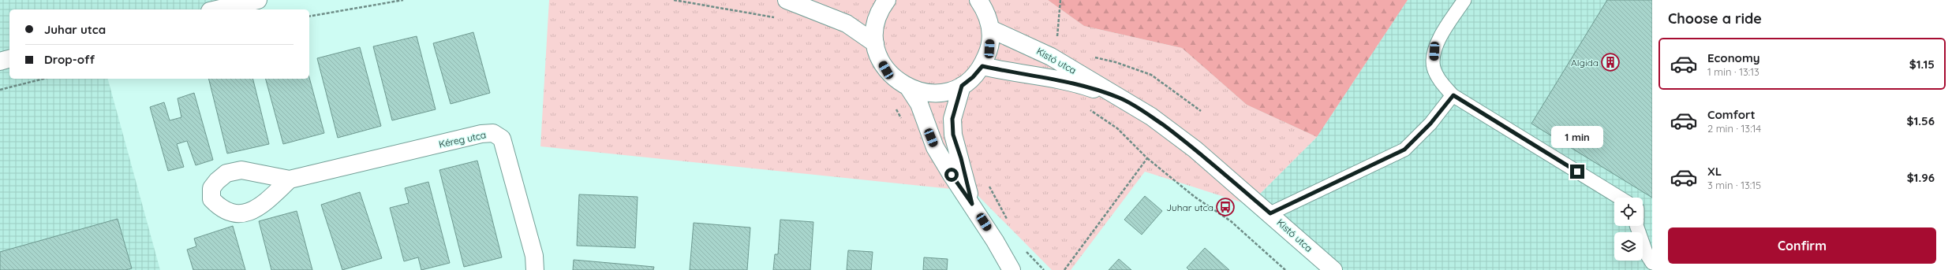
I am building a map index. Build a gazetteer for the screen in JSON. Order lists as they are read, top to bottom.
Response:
{
  "streets": {
    "street": ["Kistó utca", "Kéreg utca"]
  },
  "places": {
    "building": ["Algida"],
    "bus stop": ["Juhar utca"]
  },
  "page": {
    "heading": "Choose a ride",
    "banner": ["Juhar utca", "Drop-off"],
    "list": [
      {
        "name": "Economy",
        "note": "1 min · 13:13",
        "value": "$1.15"
      },
      {
        "name": "Comfort",
        "note": "2 min · 13:14",
        "value": "$1.56"
      },
      {
        "name": "XL",
        "note": "3 min · 13:15",
        "value": "$1.96"
      }
    ],
    "bubble": "1 min",
    "buttons": "Confirm"
  }
}
